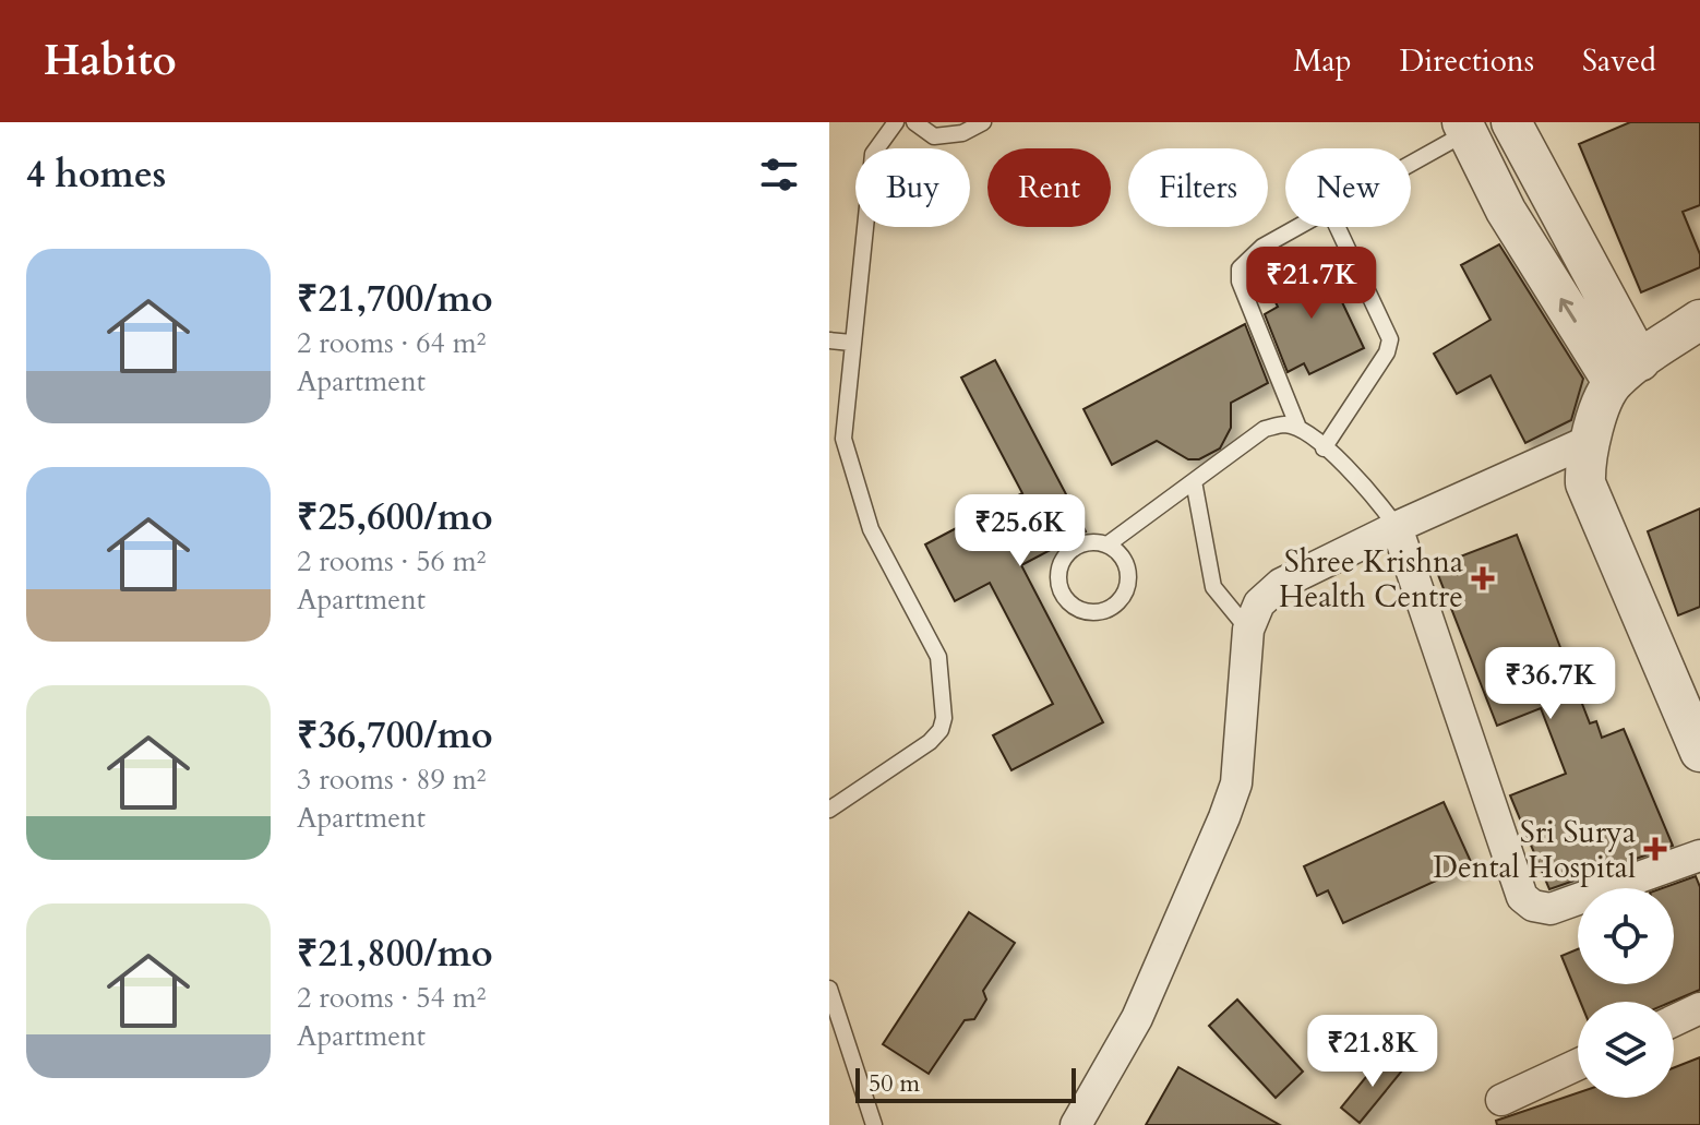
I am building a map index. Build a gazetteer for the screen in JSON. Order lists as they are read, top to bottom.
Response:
{
  "places": {
    "health": ["Shree Krishna Health Centre", "Sri Surya Dental Hospital"]
  },
  "scale_bar": "50 m",
  "page": {
    "header": "Habito",
    "nav": ["Map", "Directions", "Saved"],
    "heading": "4 homes",
    "chip": [
      "Buy",
      "Rent",
      "Filters",
      "New"
    ],
    "list": [
      {
        "name": "₹21,700/mo",
        "note": "2 rooms · 64 m² · Apartment"
      },
      {
        "name": "₹25,600/mo",
        "note": "2 rooms · 56 m² · Apartment"
      },
      {
        "name": "₹36,700/mo",
        "note": "3 rooms · 89 m² · Apartment"
      },
      {
        "name": "₹21,800/mo",
        "note": "2 rooms · 54 m² · Apartment"
      }
    ],
    "price": [
      "₹21.7K",
      "₹25.6K",
      "₹36.7K",
      "₹21.8K"
    ],
    "scale": "50 m"
  }
}
